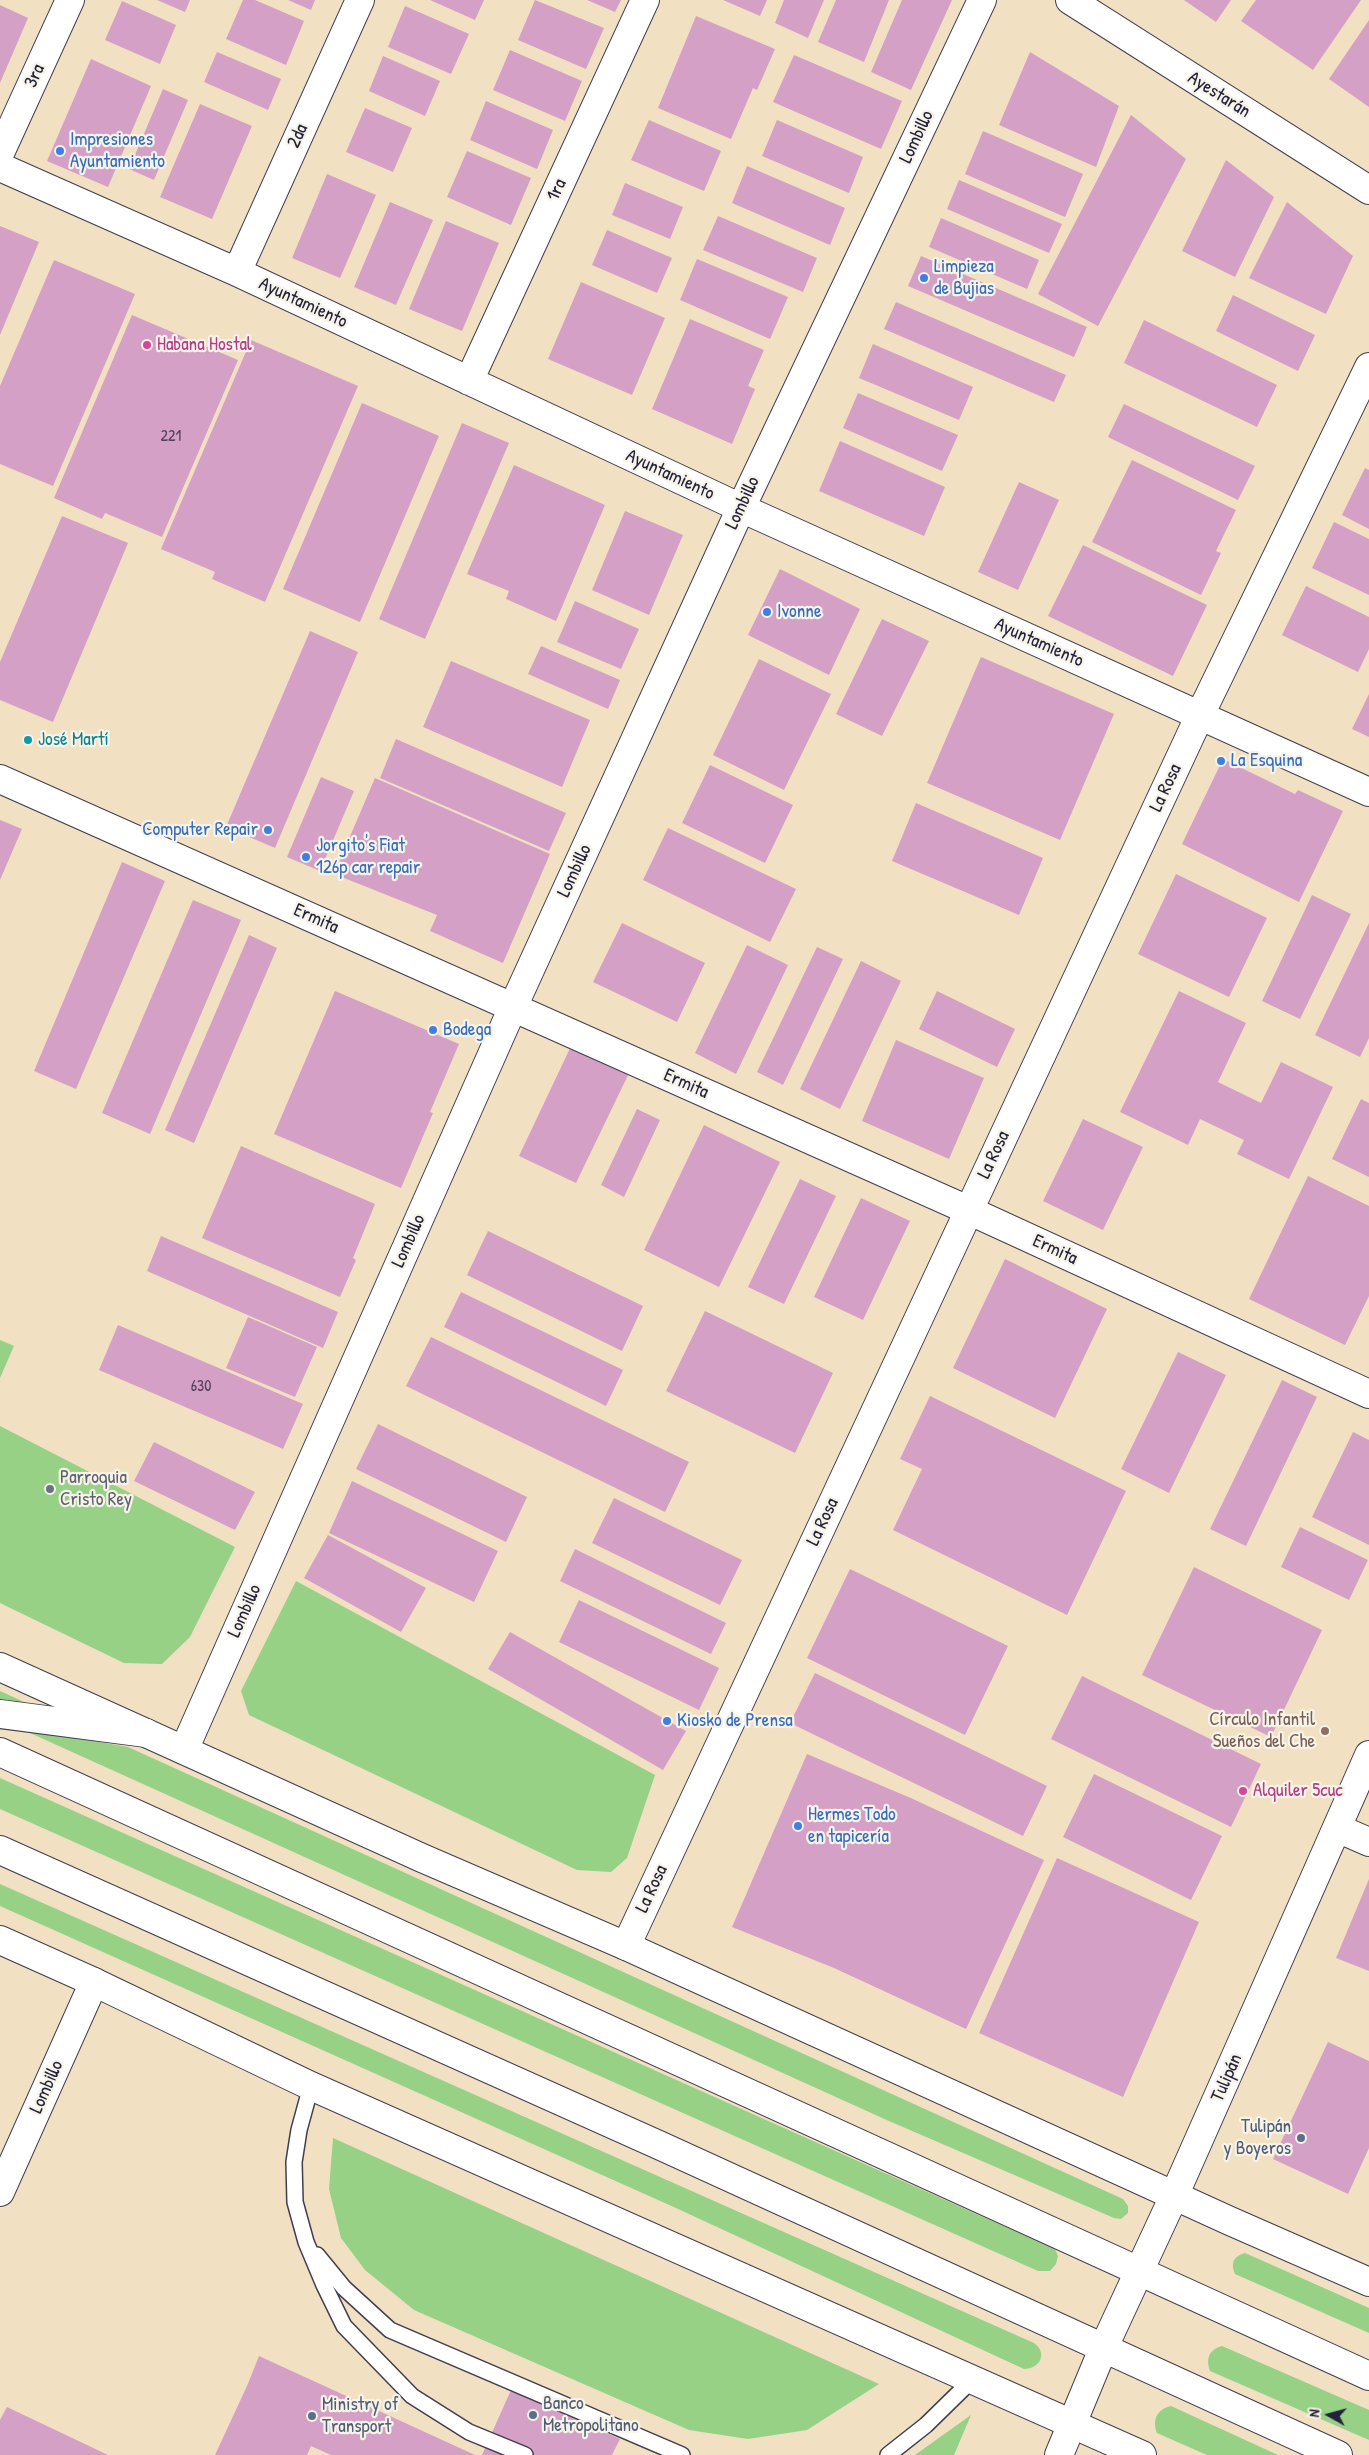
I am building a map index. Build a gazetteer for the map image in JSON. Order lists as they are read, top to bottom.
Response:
{
  "streets": {
    "main road": [
      "3ra",
      "Ayestarán",
      "2da",
      "Lombillo",
      "1ra",
      "Ayuntamiento",
      "La Rosa",
      "Ermita",
      "Tulipán"
    ]
  },
  "crossings": [
    ["2da", "Ayuntamiento"],
    ["Lombillo", "Ayuntamiento"],
    ["Lombillo", "Ermita"],
    ["1ra", "Ayuntamiento"],
    ["Ayuntamiento", "La Rosa"],
    ["La Rosa", "Ermita"]
  ],
  "places": [
    "Impresiones Ayuntamiento",
    "Limpieza de Bujias",
    "Habana Hostal",
    "Ivonne",
    "José Martí",
    "La Esquina",
    "Computer Repair",
    "Jorgito's Fiat 126p car repair",
    "Bodega",
    "Parroquia Cristo Rey",
    "Kiosko de Prensa",
    "Círculo Infantil Sueños del Che",
    "Alquiler 5cuc",
    "Hermes Todo en tapicería",
    "Tulipán y Boyeros",
    "Banco Metropolitano",
    "Ministry of Transport"
  ],
  "house_numbers": ["221", "630"],
  "north": "left"
}
